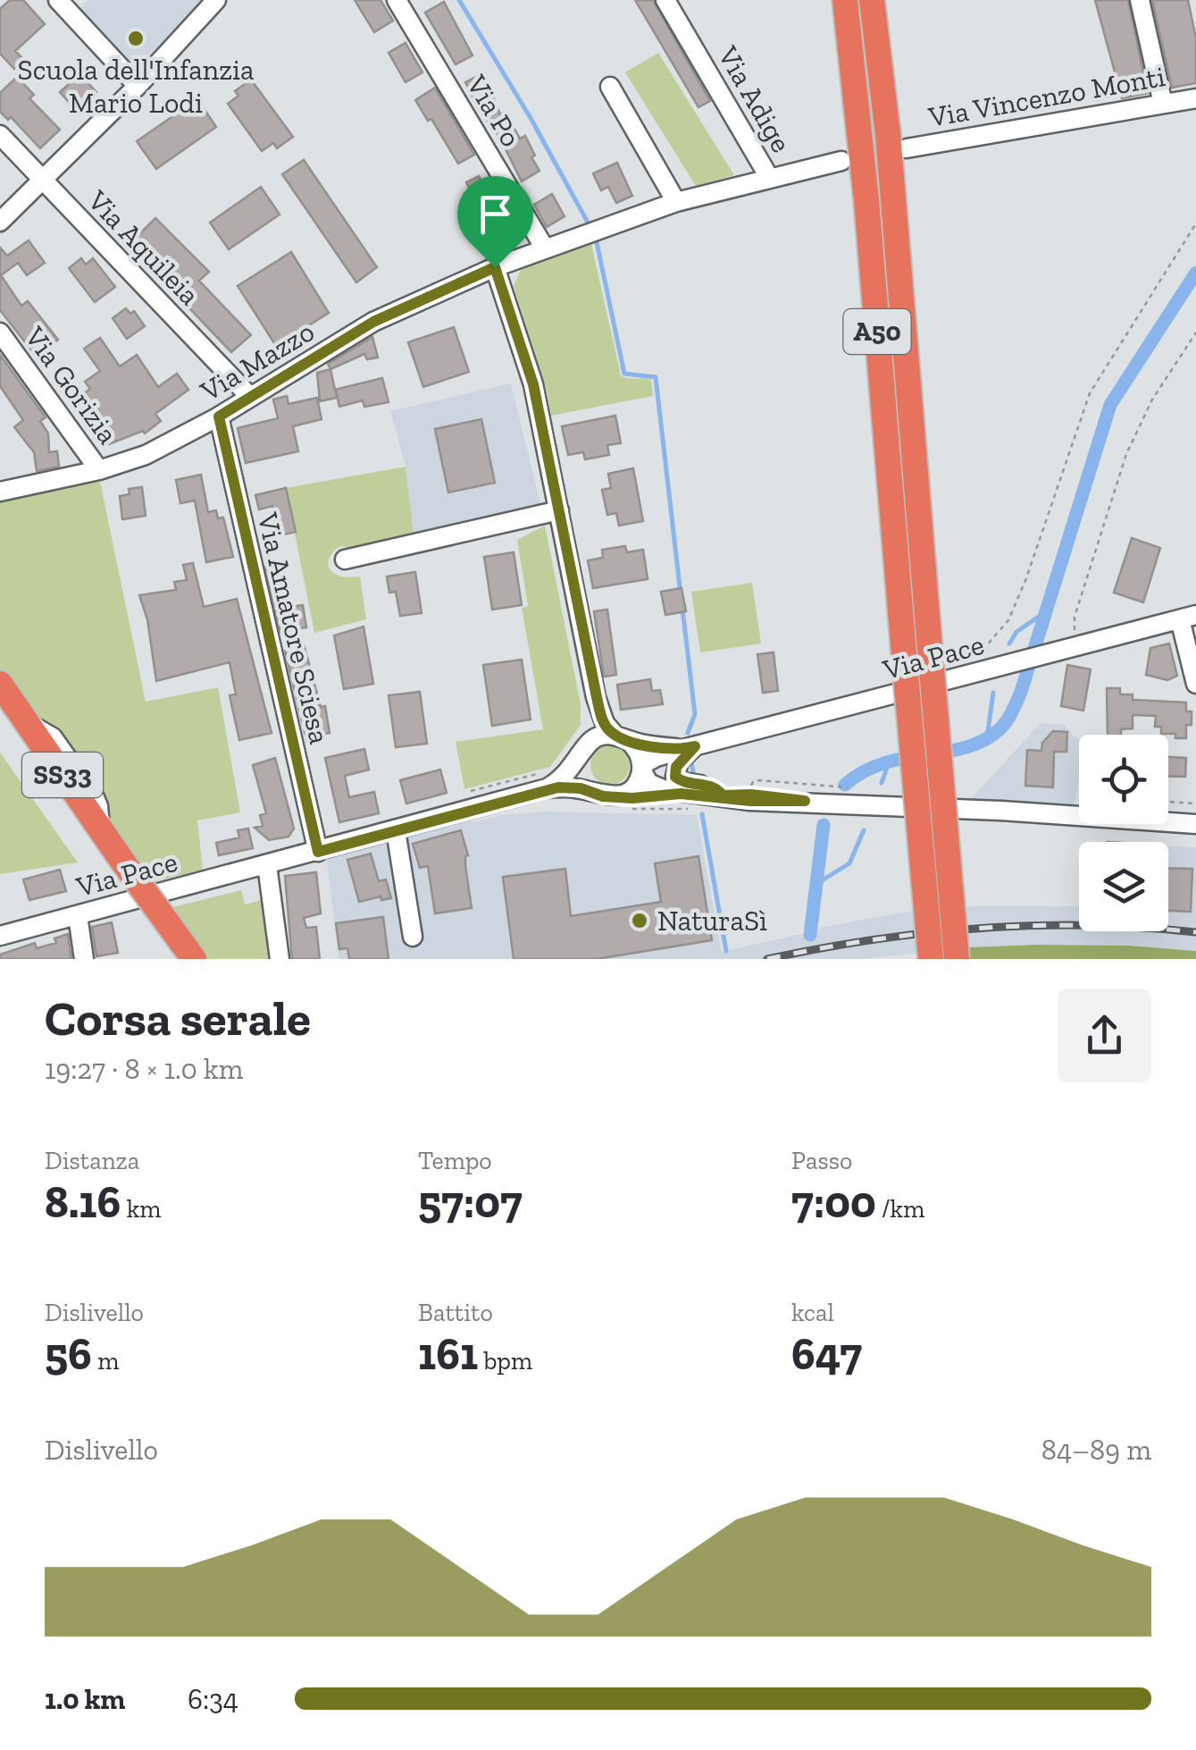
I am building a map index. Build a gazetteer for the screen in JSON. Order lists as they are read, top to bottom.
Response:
{
  "streets": {
    "highway": ["A50", "SS33"],
    "street": [
      "Via Vincenzo Monti",
      "Via Adige",
      "Via Po",
      "Via Aquileia",
      "Via Mazzo",
      "Via Gorizia",
      "Via Amatore Sciesa",
      "Via Pace"
    ]
  },
  "crossings": [
    ["Via Adige", "Via Mazzo"],
    ["Via Po", "Via Mazzo"],
    ["Via Aquileia", "Via Mazzo"],
    ["Via Mazzo", "Via Gorizia"],
    ["Via Mazzo", "Via Amatore Sciesa"],
    ["Via Amatore Sciesa", "Via Pace"]
  ],
  "places": ["Scuola dell'Infanzia Mario Lodi", "NaturaSì"],
  "page": {
    "heading": ["Corsa serale", "19:27 · 8 × 1.0 km"],
    "stats": [
      ["Distanza", "8.16 km"],
      ["Tempo", "57:07"],
      ["Passo", "7:00 /km"],
      ["Dislivello", "56 m"],
      ["Battito", "161 bpm"],
      ["kcal", "647"]
    ],
    "chart": ["Dislivello", "84–89 m"],
    "list": [
      {
        "name": "1.0 km",
        "note": "6:34"
      }
    ]
  }
}
